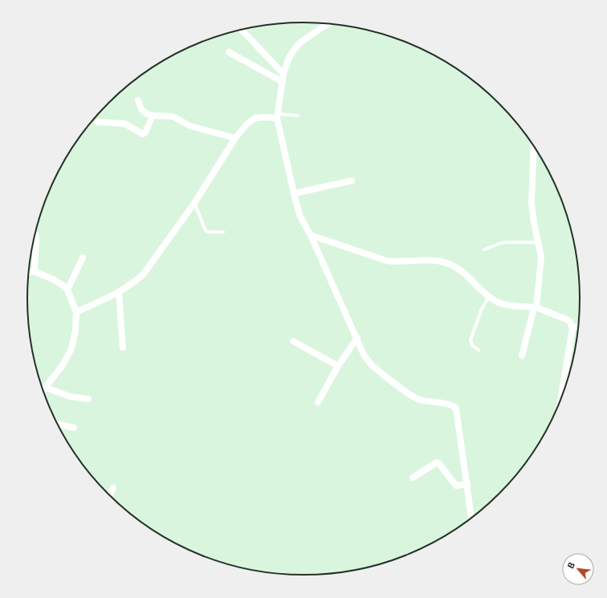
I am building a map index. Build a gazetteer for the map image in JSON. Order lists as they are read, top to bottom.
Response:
{
  "north": "top left"
}
